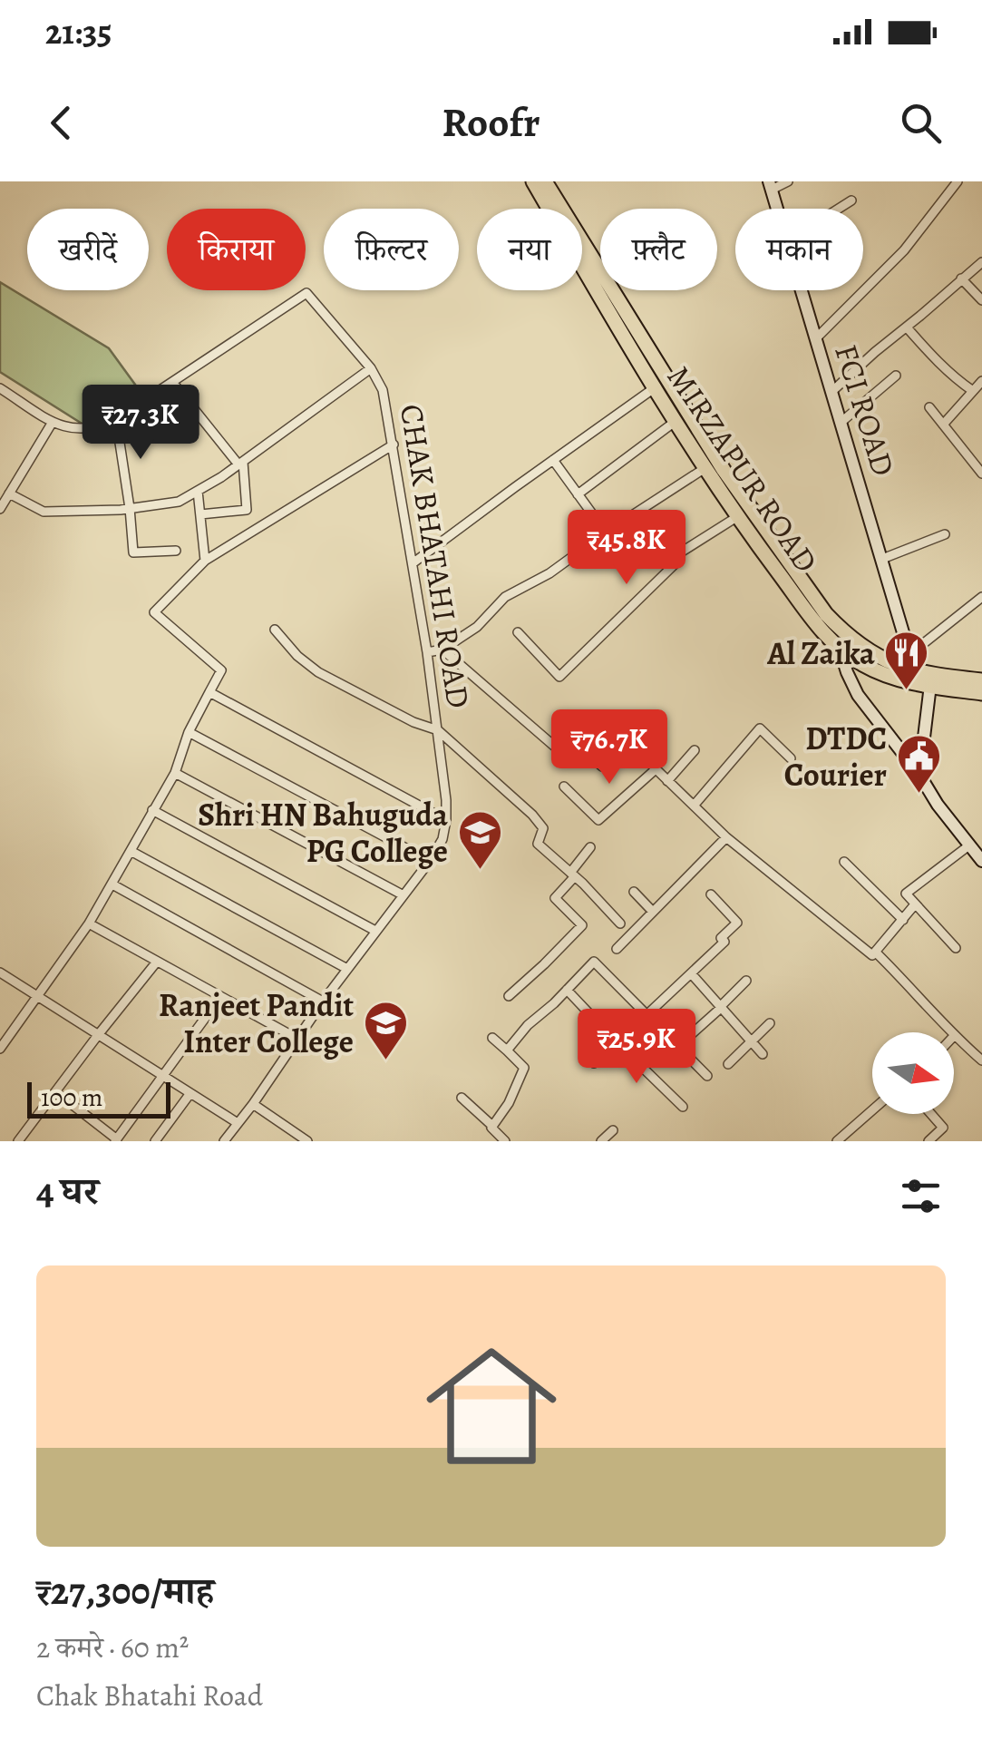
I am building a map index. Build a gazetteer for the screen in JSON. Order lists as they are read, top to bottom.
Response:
{
  "streets": {
    "highway": ["MIRZAPUR ROAD"],
    "main road": ["FCI ROAD"],
    "street": ["CHAK BHATAHI ROAD"]
  },
  "crossings": [
    ["FCI ROAD", "MIRZAPUR ROAD"]
  ],
  "places": {
    "restaurant": ["Al Zaika"],
    "public building": ["DTDC Courier"],
    "school or university": ["Shri HN Bahuguda PG College", "Ranjeet Pandit Inter College"]
  },
  "scale_bar": "100 m",
  "north": "right",
  "page": {
    "status": "21:35",
    "header": "Roofr",
    "chip": [
      "खरीदें",
      "किराया",
      "फ़िल्टर",
      "नया",
      "फ़्लैट",
      "मकान"
    ],
    "price": [
      "₹27.3K",
      "₹45.8K",
      "₹76.7K",
      "₹25.9K"
    ],
    "scale": "100 m",
    "heading": "4 घर",
    "list": [
      {
        "name": "₹27,300/माह",
        "note": "2 कमरे · 60 m² · Chak Bhatahi Road"
      }
    ]
  }
}
